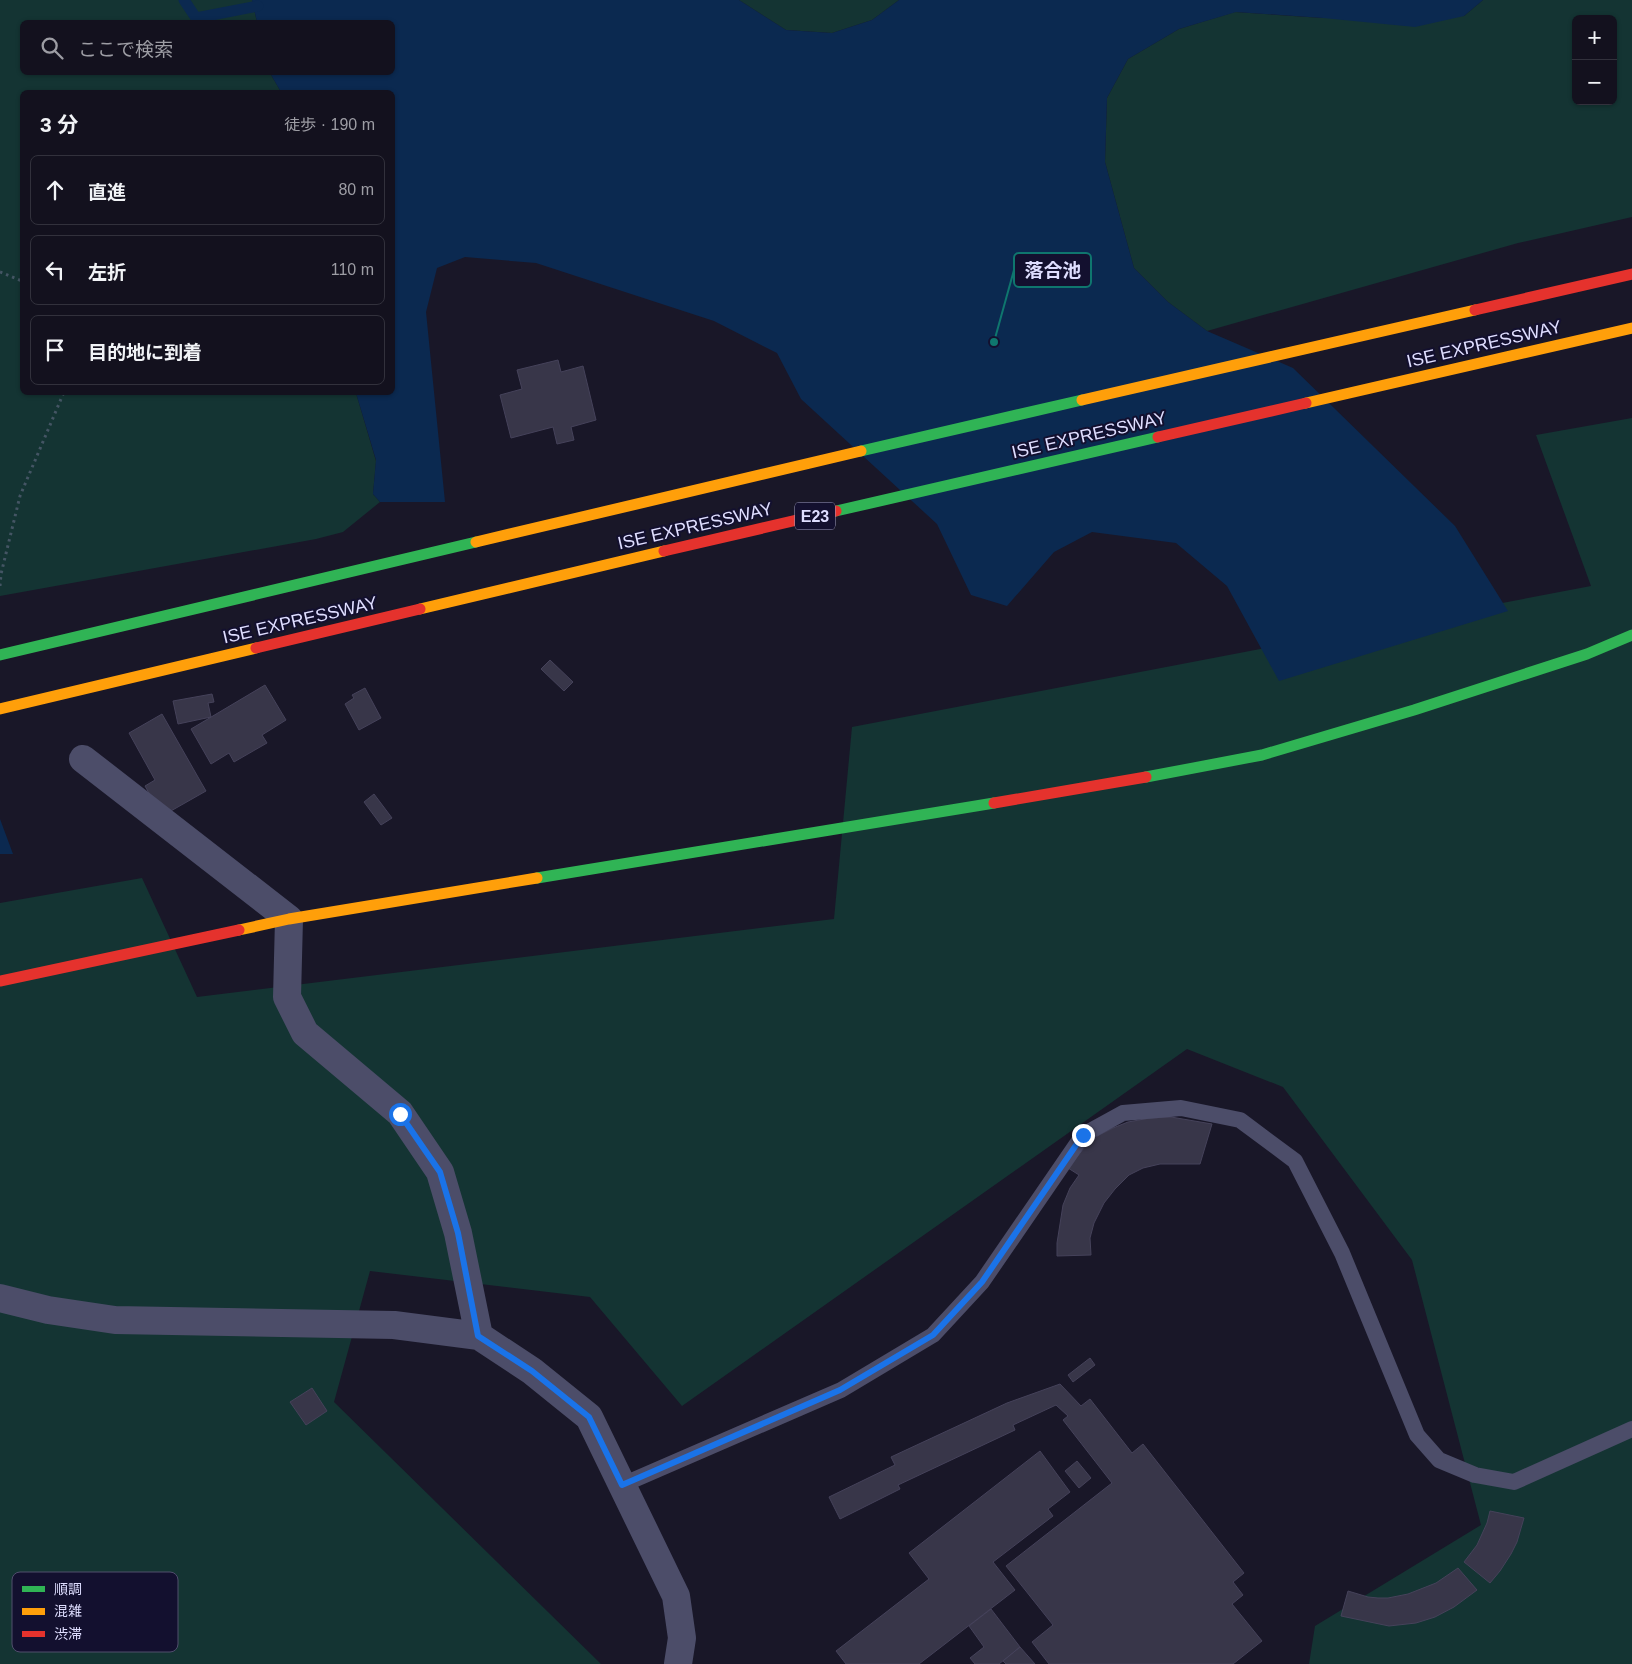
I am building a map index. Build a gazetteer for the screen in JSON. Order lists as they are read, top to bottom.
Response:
{
  "streets": {
    "main road": ["ISE EXPRESSWAY", "E23"]
  },
  "places": ["落合池"],
  "legend": ["順調", "混雑", "渋滞"],
  "page": {
    "map_buttons": ["+", "−"],
    "search": "ここで検索",
    "heading": ["3 分", "徒歩 · 190 m"],
    "list": [
      ["直進", "80 m"],
      ["左折", "110 m"],
      "目的地に到着"
    ]
  }
}
